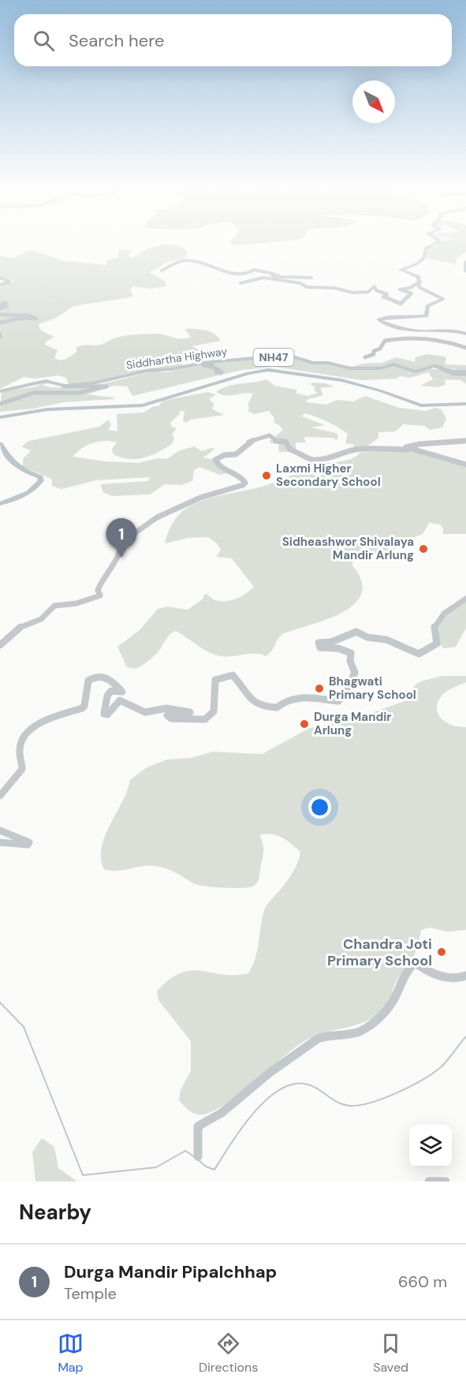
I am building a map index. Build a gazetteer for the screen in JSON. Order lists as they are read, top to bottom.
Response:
{
  "streets": {
    "highway": ["NH47", "Siddhartha Highway"]
  },
  "places": [
    "Laxmi Higher Secondary School",
    "Sidheashwor Shivalaya Mandir Arlung",
    "Bhagwati Primary School",
    "Durga Mandir Arlung",
    "Chandra Joti Primary School"
  ],
  "north": "bottom right",
  "page": {
    "search": "Search here",
    "pins": "1",
    "heading": "Nearby",
    "list": [
      {
        "mark": "1",
        "name": "Durga Mandir Pipalchhap",
        "note": "Temple",
        "value": "660 m"
      }
    ],
    "nav": ["Map", "Directions", "Saved"]
  }
}
